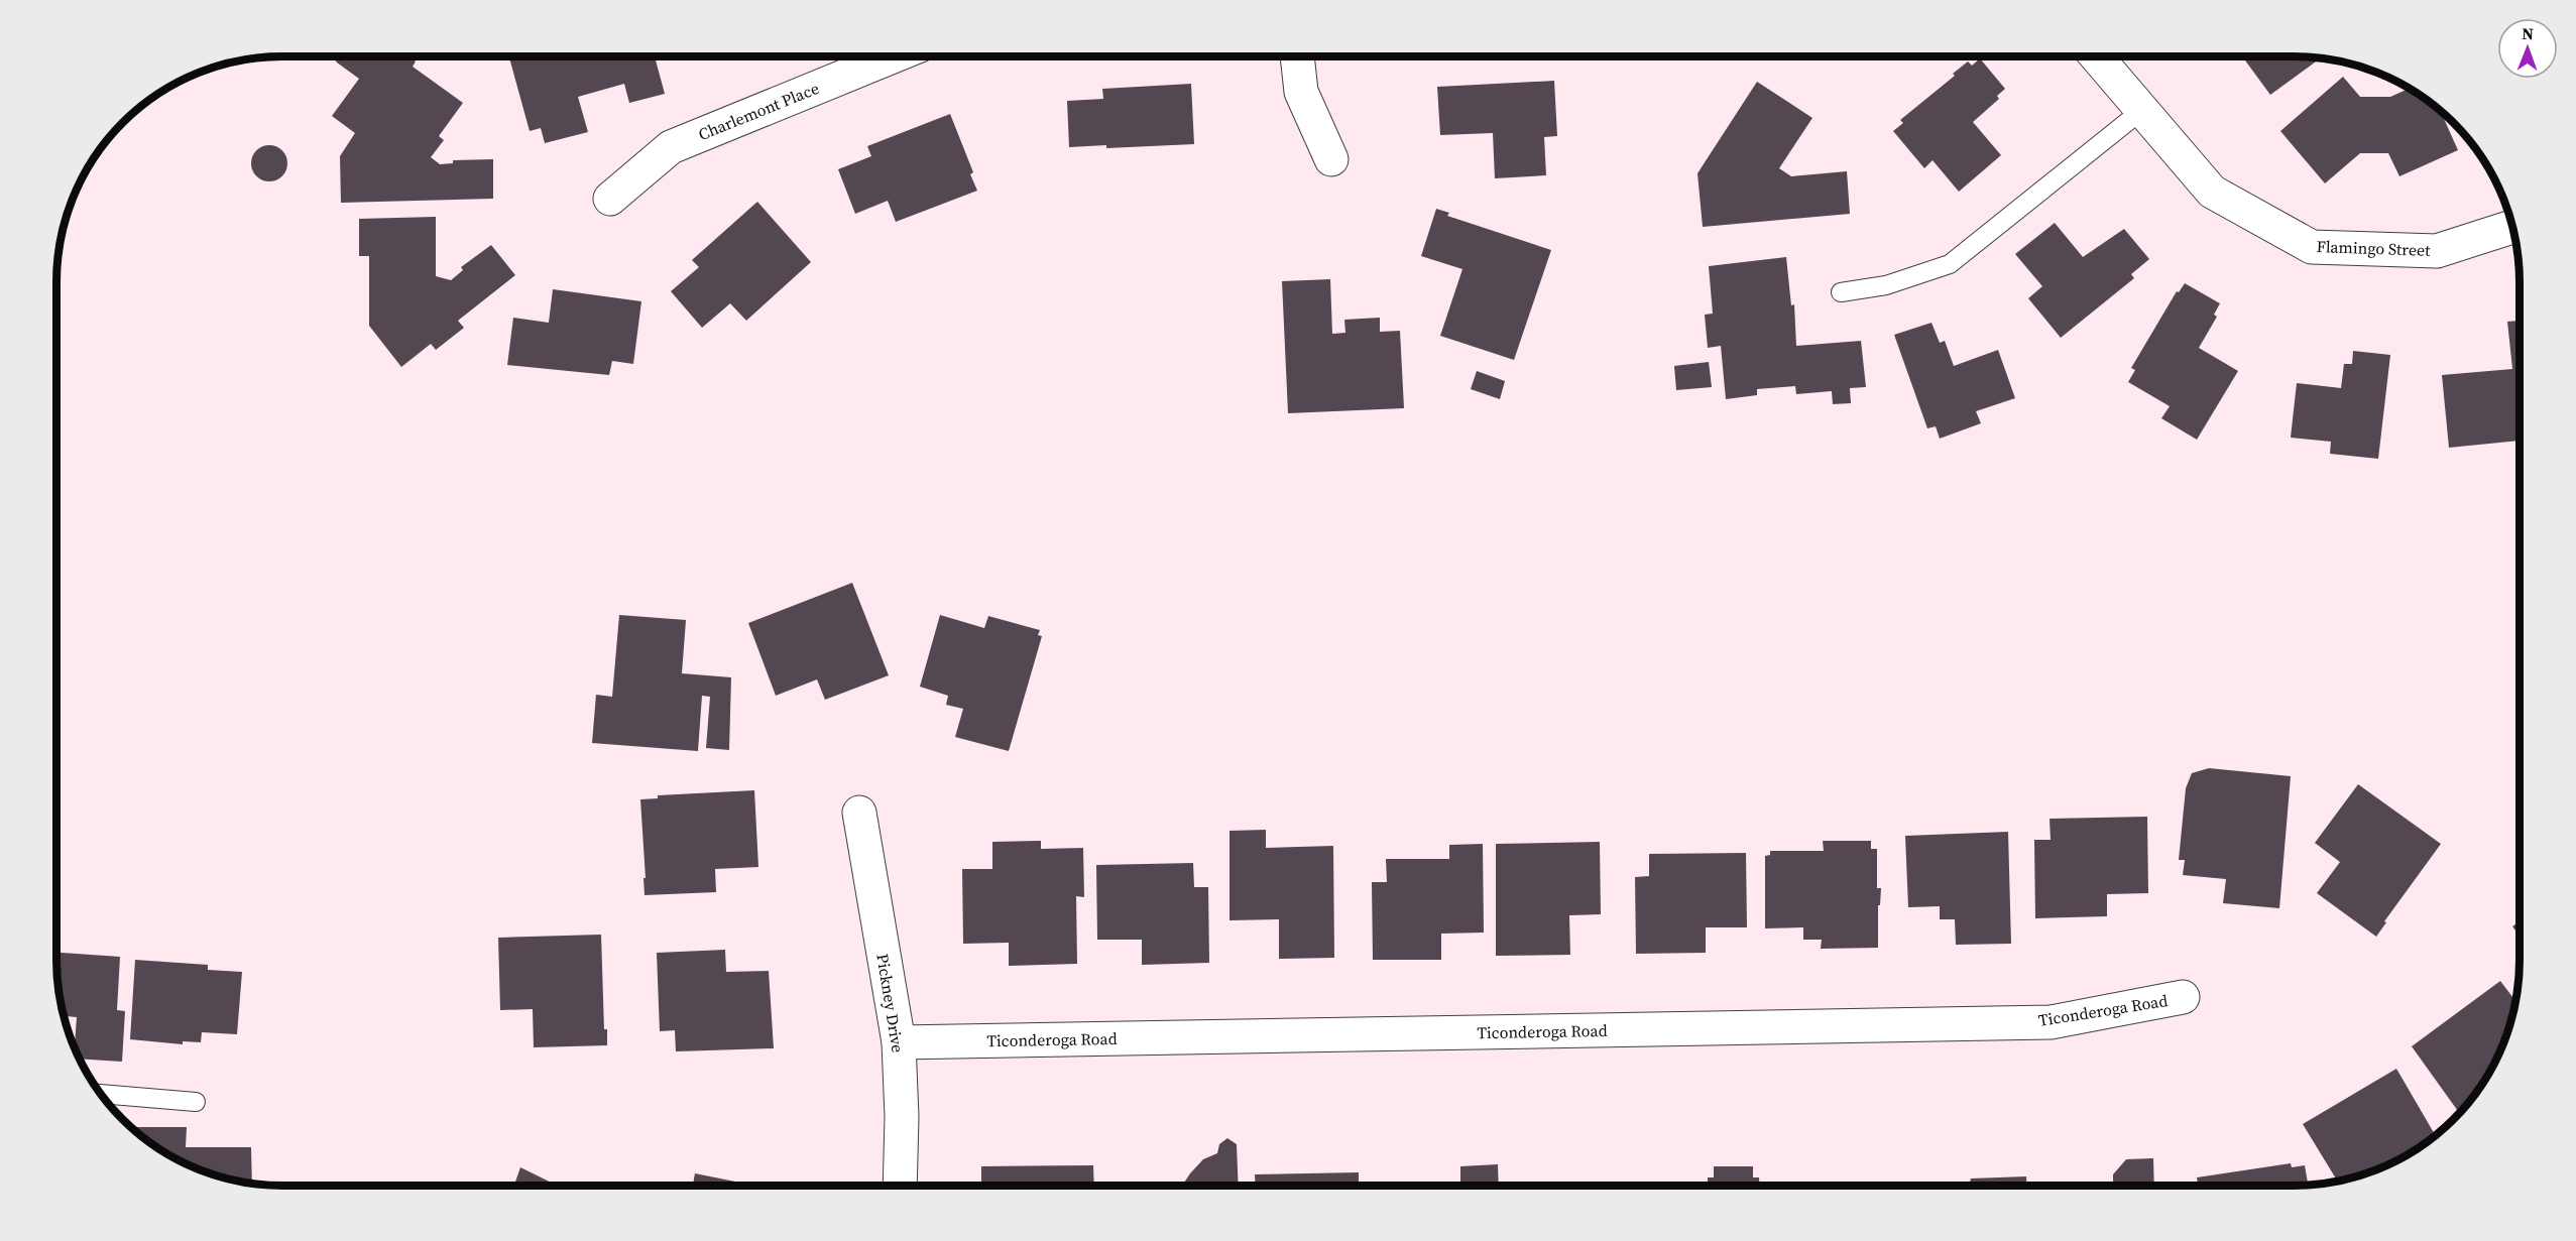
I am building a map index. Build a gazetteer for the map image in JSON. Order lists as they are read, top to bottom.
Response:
{
  "streets": {
    "street": [
      "Charlemont Place",
      "Flamingo Street",
      "Pickney Drive",
      "Ticonderoga Road"
    ]
  },
  "crossings": [
    ["Pickney Drive", "Ticonderoga Road"]
  ],
  "north": "top"
}
